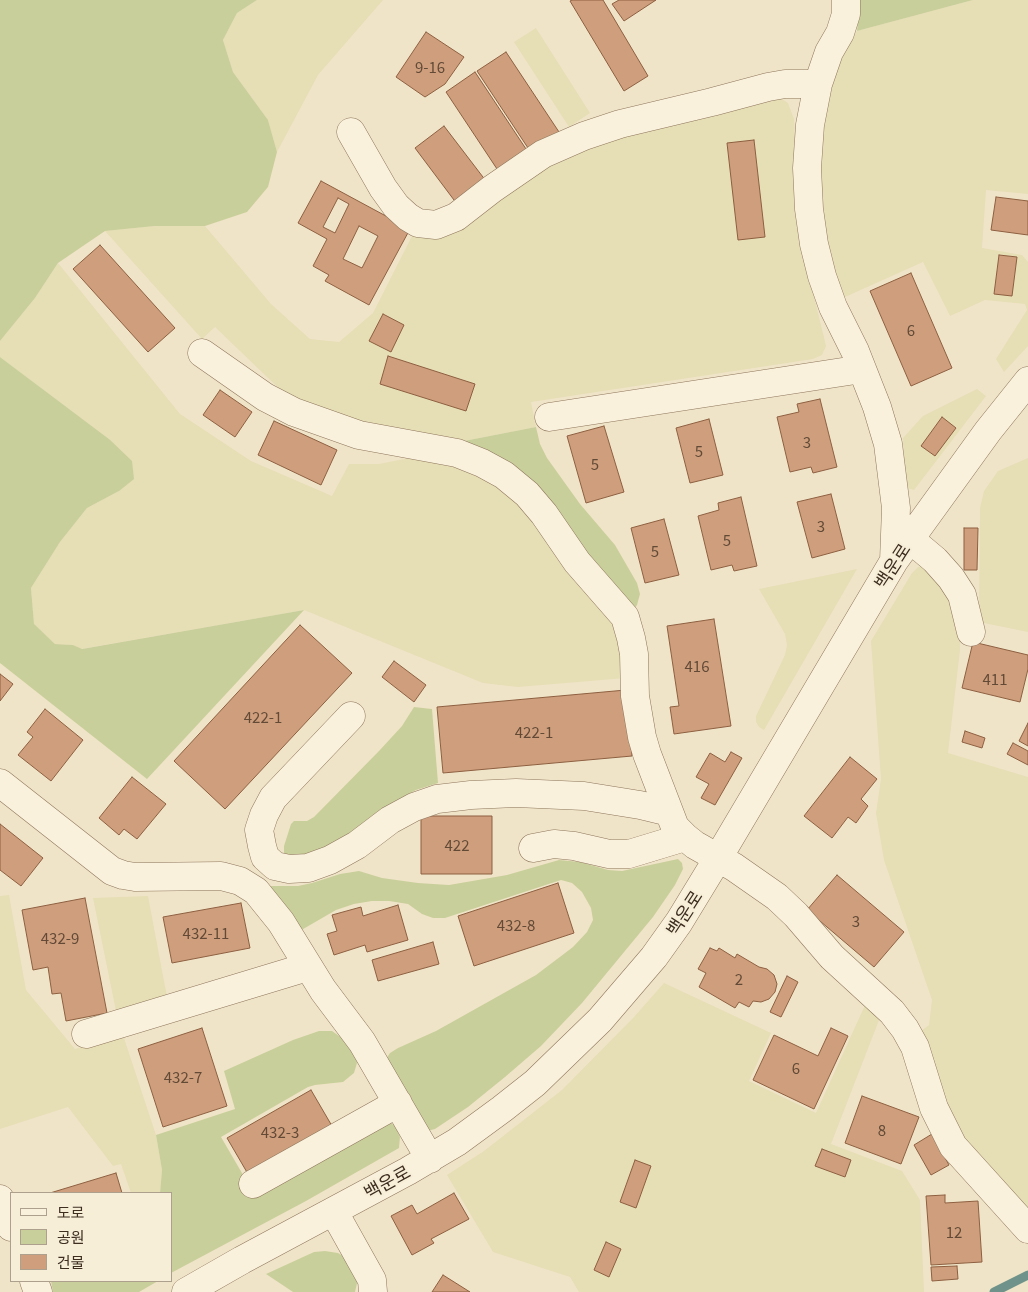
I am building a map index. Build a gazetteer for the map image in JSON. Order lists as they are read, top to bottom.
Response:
{
  "streets": {
    "street": ["백운로"]
  },
  "house_numbers": [
    "9-16",
    "6",
    "3",
    "5",
    "5",
    "3",
    "5",
    "5",
    "416",
    "411",
    "422-1",
    "422-1",
    "422",
    "3",
    "432-8",
    "432-11",
    "432-9",
    "2",
    "6",
    "432-7",
    "8",
    "432-3",
    "12"
  ],
  "legend": ["도로", "공원", "건물"]
}
